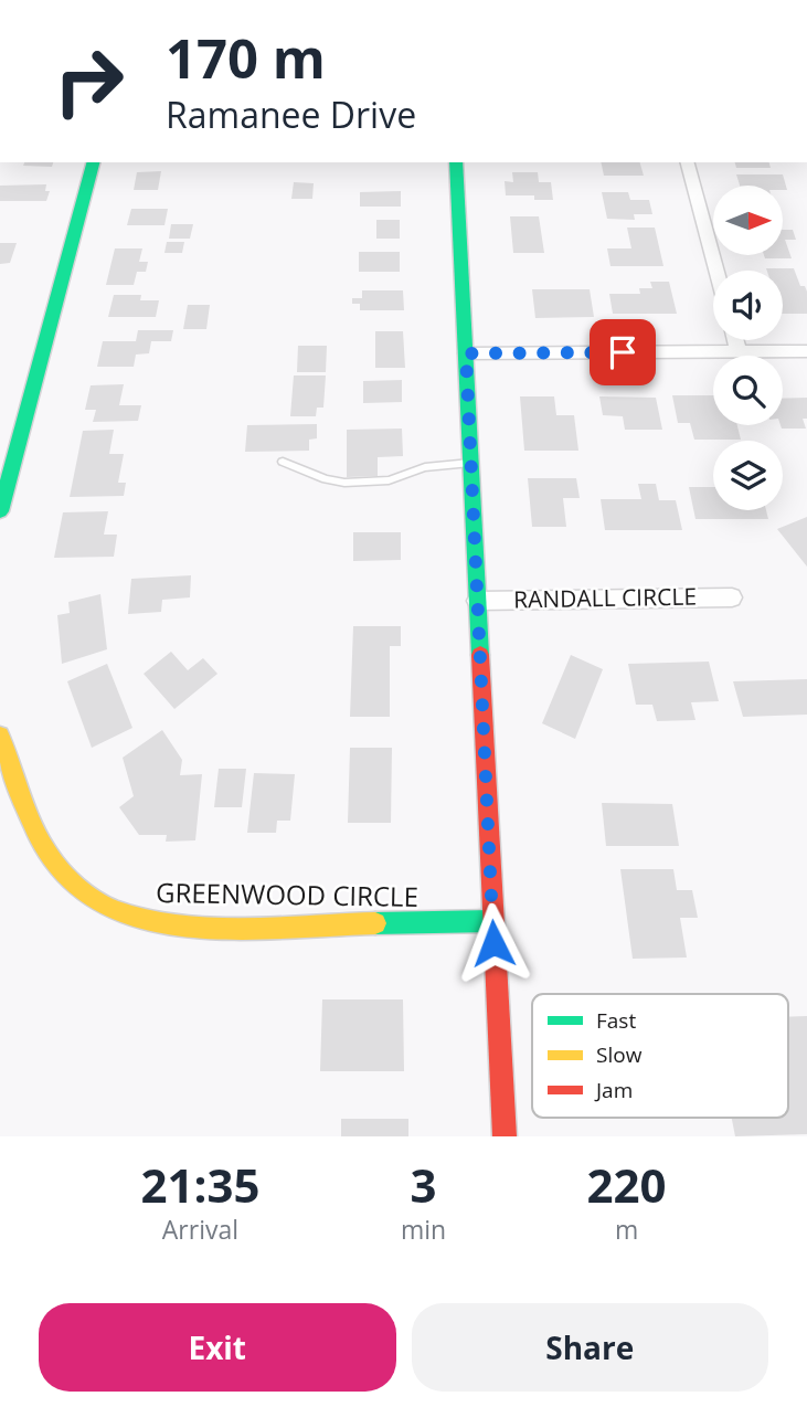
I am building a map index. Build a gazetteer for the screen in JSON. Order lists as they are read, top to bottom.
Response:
{
  "streets": {
    "street": ["RANDALL CIRCLE", "GREENWOOD CIRCLE"]
  },
  "legend": ["Fast", "Slow", "Jam"],
  "north": "right",
  "page": {
    "turn": ["170 m", "Ramanee Drive"],
    "eta": [
      "21:35",
      "Arrival",
      "3",
      "min",
      "220",
      "m"
    ],
    "buttons": ["Exit", "Share"]
  }
}
